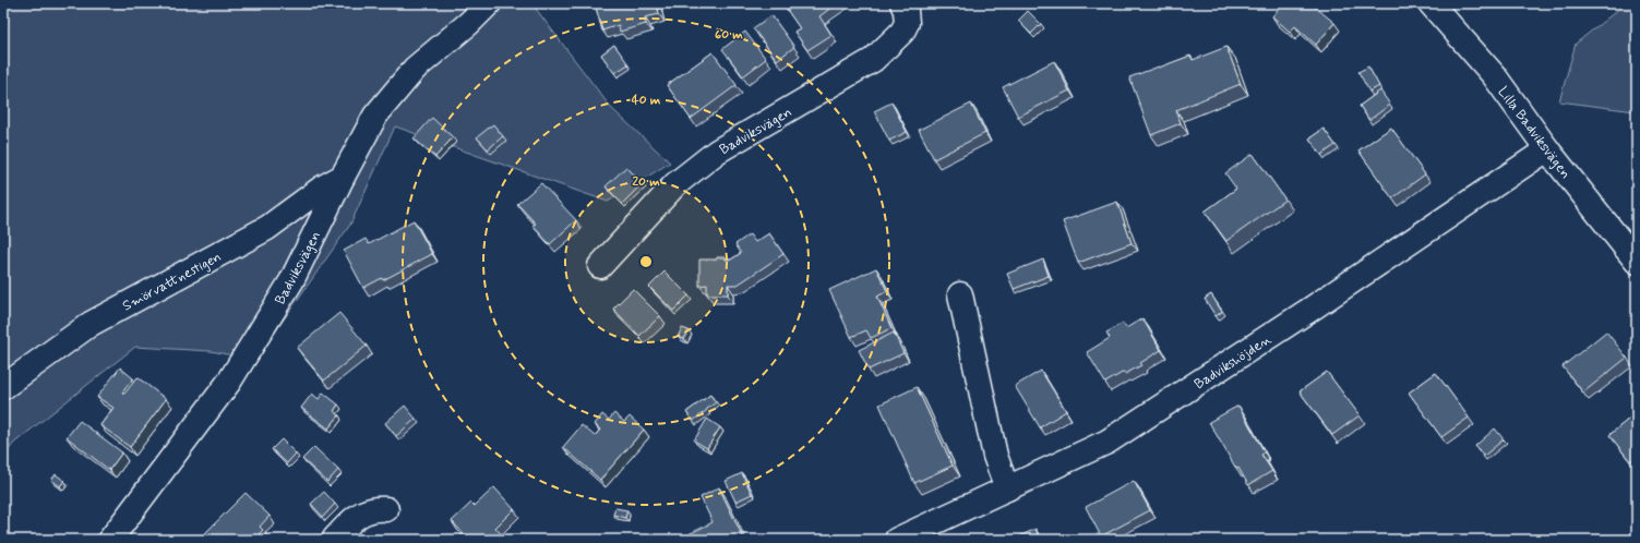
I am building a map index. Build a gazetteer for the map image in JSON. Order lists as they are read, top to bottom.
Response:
{
  "streets": {
    "street": [
      "Badviksvägen",
      "Lilla Badviksvägen",
      "Smörvattnestigen",
      "Badvikshöjden"
    ]
  },
  "crossings": [
    ["Badviksvägen", "Smörvattnestigen"],
    ["Lilla Badviksvägen", "Badvikshöjden"]
  ],
  "rings": ["60 m", "40 m", "20 m"]
}
